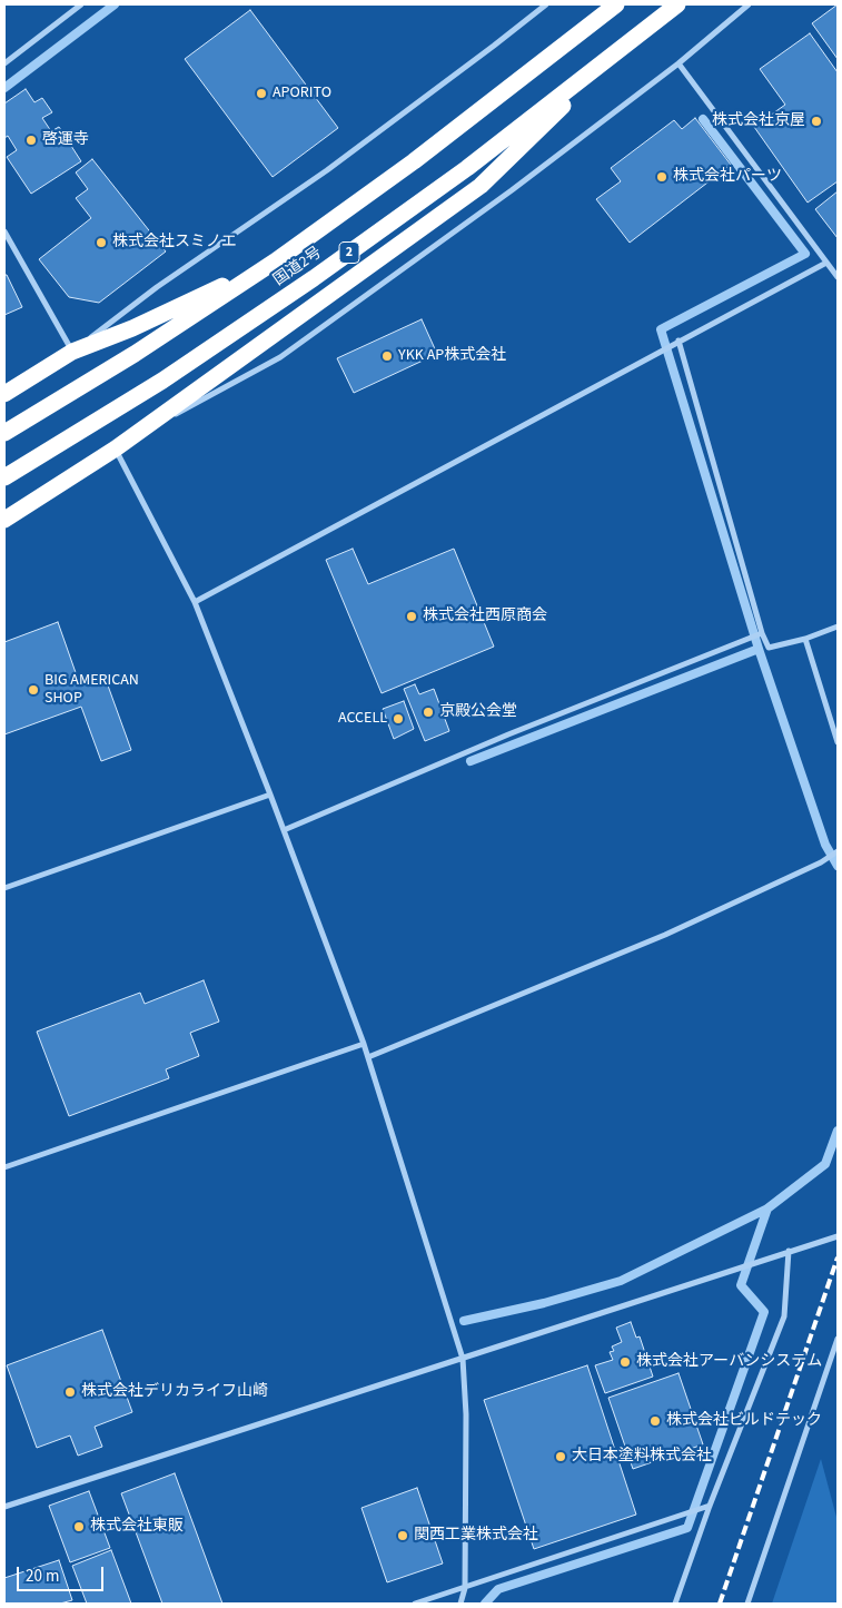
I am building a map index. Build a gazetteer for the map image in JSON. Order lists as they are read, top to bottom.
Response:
{
  "streets": {
    "highway": ["2", "国道2号"]
  },
  "places": [
    "APORITO",
    "株式会社京屋",
    "啓運寺",
    "株式会社パーツ",
    "株式会社スミノエ",
    "YKK AP株式会社",
    "株式会社西原商会",
    "BIG AMERICAN SHOP",
    "京殿公会堂",
    "ACCELL",
    "株式会社アーバンシステム",
    "株式会社デリカライフ山崎",
    "株式会社ビルドテック",
    "大日本塗料株式会社",
    "株式会社東販",
    "関西工業株式会社"
  ],
  "scale_bar": "20 m"
}
